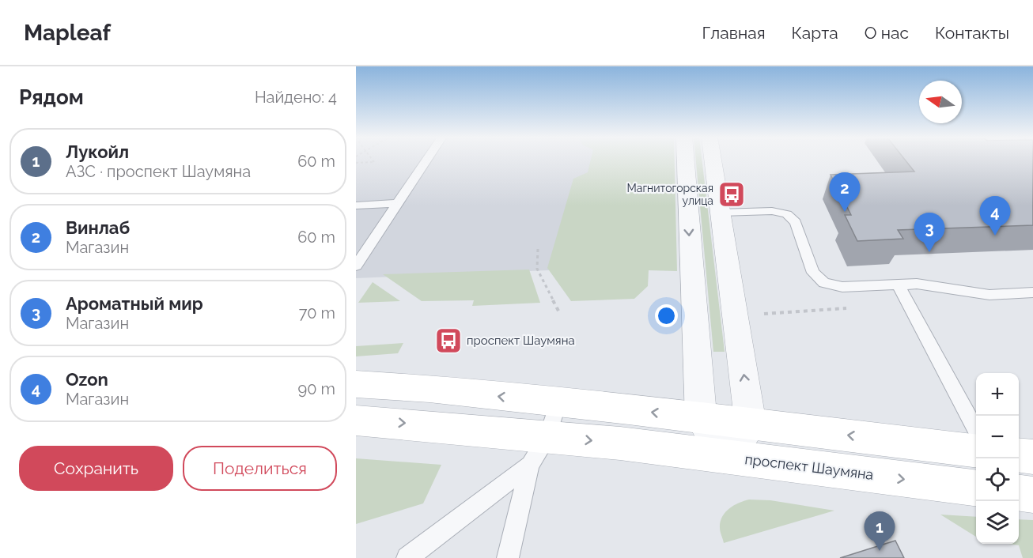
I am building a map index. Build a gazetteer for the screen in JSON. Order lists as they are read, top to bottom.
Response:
{
  "streets": {
    "street": ["проспект Шаумяна"]
  },
  "places": {
    "bus stop": ["Магнитогорская улица", "проспект Шаумяна"]
  },
  "north": "left",
  "page": {
    "header": "Mapleaf",
    "nav": [
      "Главная",
      "Карта",
      "О нас",
      "Контакты"
    ],
    "heading": ["Рядом", "Найдено: 4"],
    "list": [
      {
        "mark": "1",
        "name": "Лукойл",
        "note": "АЗС · проспект Шаумяна",
        "value": "60 m"
      },
      {
        "mark": "2",
        "name": "Винлаб",
        "note": "Магазин",
        "value": "60 m"
      },
      {
        "mark": "3",
        "name": "Ароматный мир",
        "note": "Магазин",
        "value": "70 m"
      },
      {
        "mark": "4",
        "name": "Ozon",
        "note": "Магазин",
        "value": "90 m"
      }
    ],
    "pins": [
      "2",
      "4",
      "3",
      "1"
    ],
    "map_buttons": ["+", "−"],
    "buttons": ["Сохранить", "Поделиться"]
  }
}
